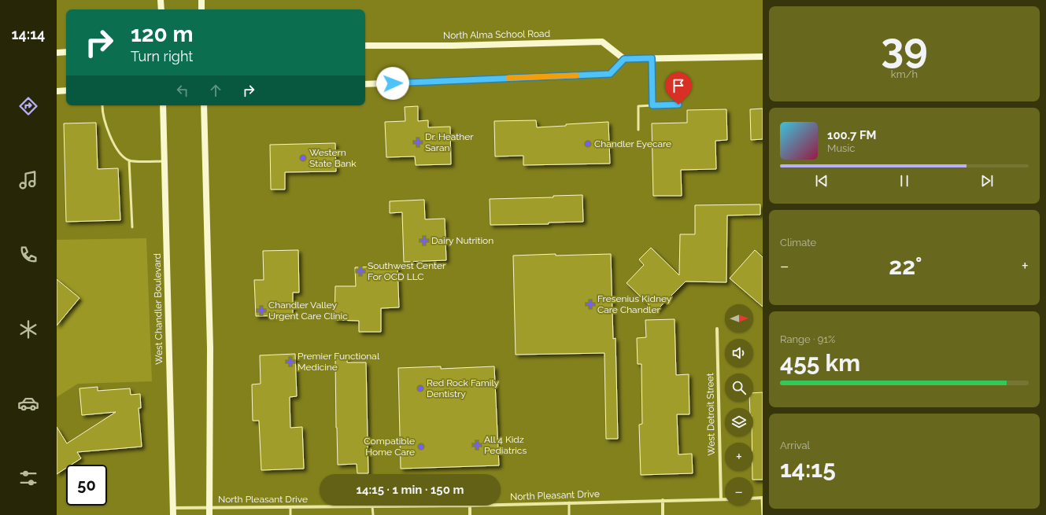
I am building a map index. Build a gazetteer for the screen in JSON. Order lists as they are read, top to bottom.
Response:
{
  "streets": {
    "main road": ["North Alma School Road", "West Chandler Boulevard"],
    "street": ["West Detroit Street", "North Pleasant Drive"]
  },
  "crossings": [
    ["West Chandler Boulevard", "North Pleasant Drive"],
    ["West Detroit Street", "North Pleasant Drive"]
  ],
  "places": {
    "health": [
      "Dr. Heather Saran",
      "Dairy Nutrition",
      "Southwest Center For OCD LLC",
      "Fresenius Kidney Care Chandler",
      "Chandler Valley Urgent Care Clinic",
      "Premier Functional Medicine",
      "All 4 Kidz Pediatrics"
    ],
    "other": [
      "Chandler Eyecare",
      "Western State Bank",
      "Red Rock Family Dentistry",
      "Compatible Home Care"
    ]
  },
  "north": "right",
  "page": {
    "tabs": "14:14",
    "tile": [
      ["39", "km/h"],
      "Climate",
      ["Range · 91%", "455 km"],
      ["Arrival", "14:15"]
    ],
    "turn": ["120 m", "Turn right"],
    "song": ["100.7 FM", "Music"],
    "heat": ["−", "22°", "+"],
    "map_buttons": ["+", "−"],
    "limit": "50",
    "trip": "14:15 · 1 min · 150 m"
  }
}
